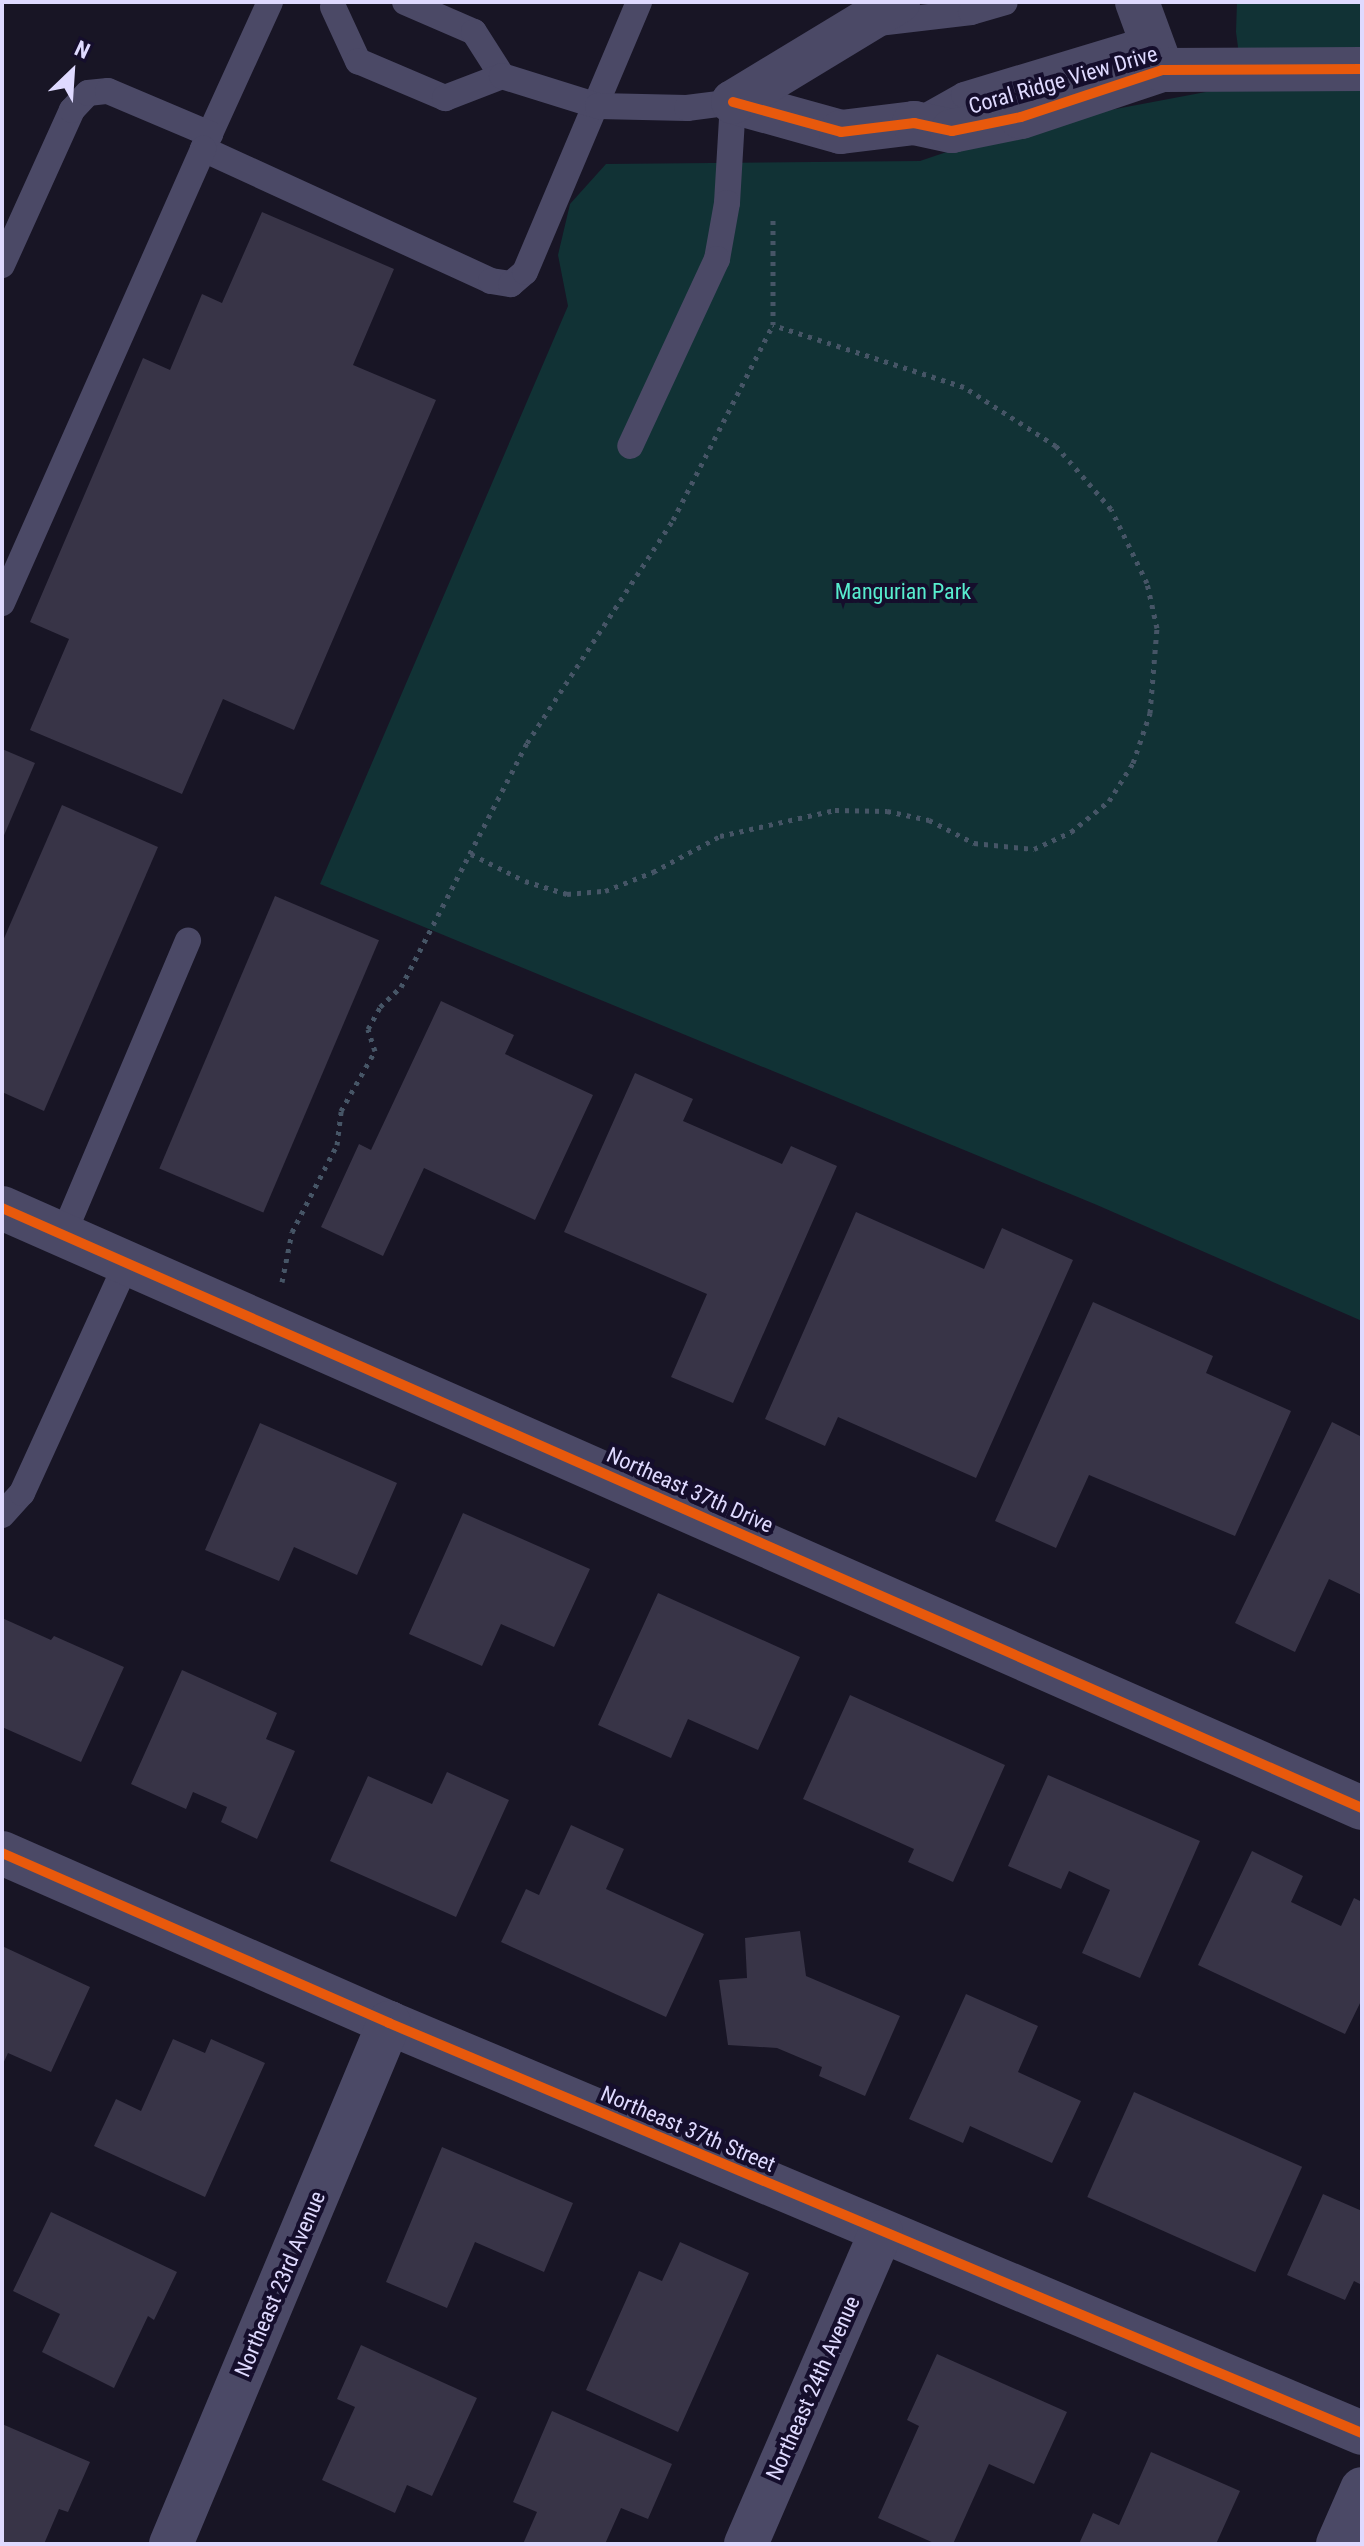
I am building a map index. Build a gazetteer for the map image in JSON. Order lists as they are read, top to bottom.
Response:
{
  "streets": {
    "street": [
      "Coral Ridge View Drive",
      "Northeast 37th Drive",
      "Northeast 37th Street",
      "Northeast 23rd Avenue",
      "Northeast 24th Avenue"
    ]
  },
  "crossings": [
    ["Northeast 37th Street", "Northeast 23rd Avenue"],
    ["Northeast 37th Street", "Northeast 24th Avenue"]
  ],
  "parks": ["Mangurian Park"],
  "north": "top right"
}
